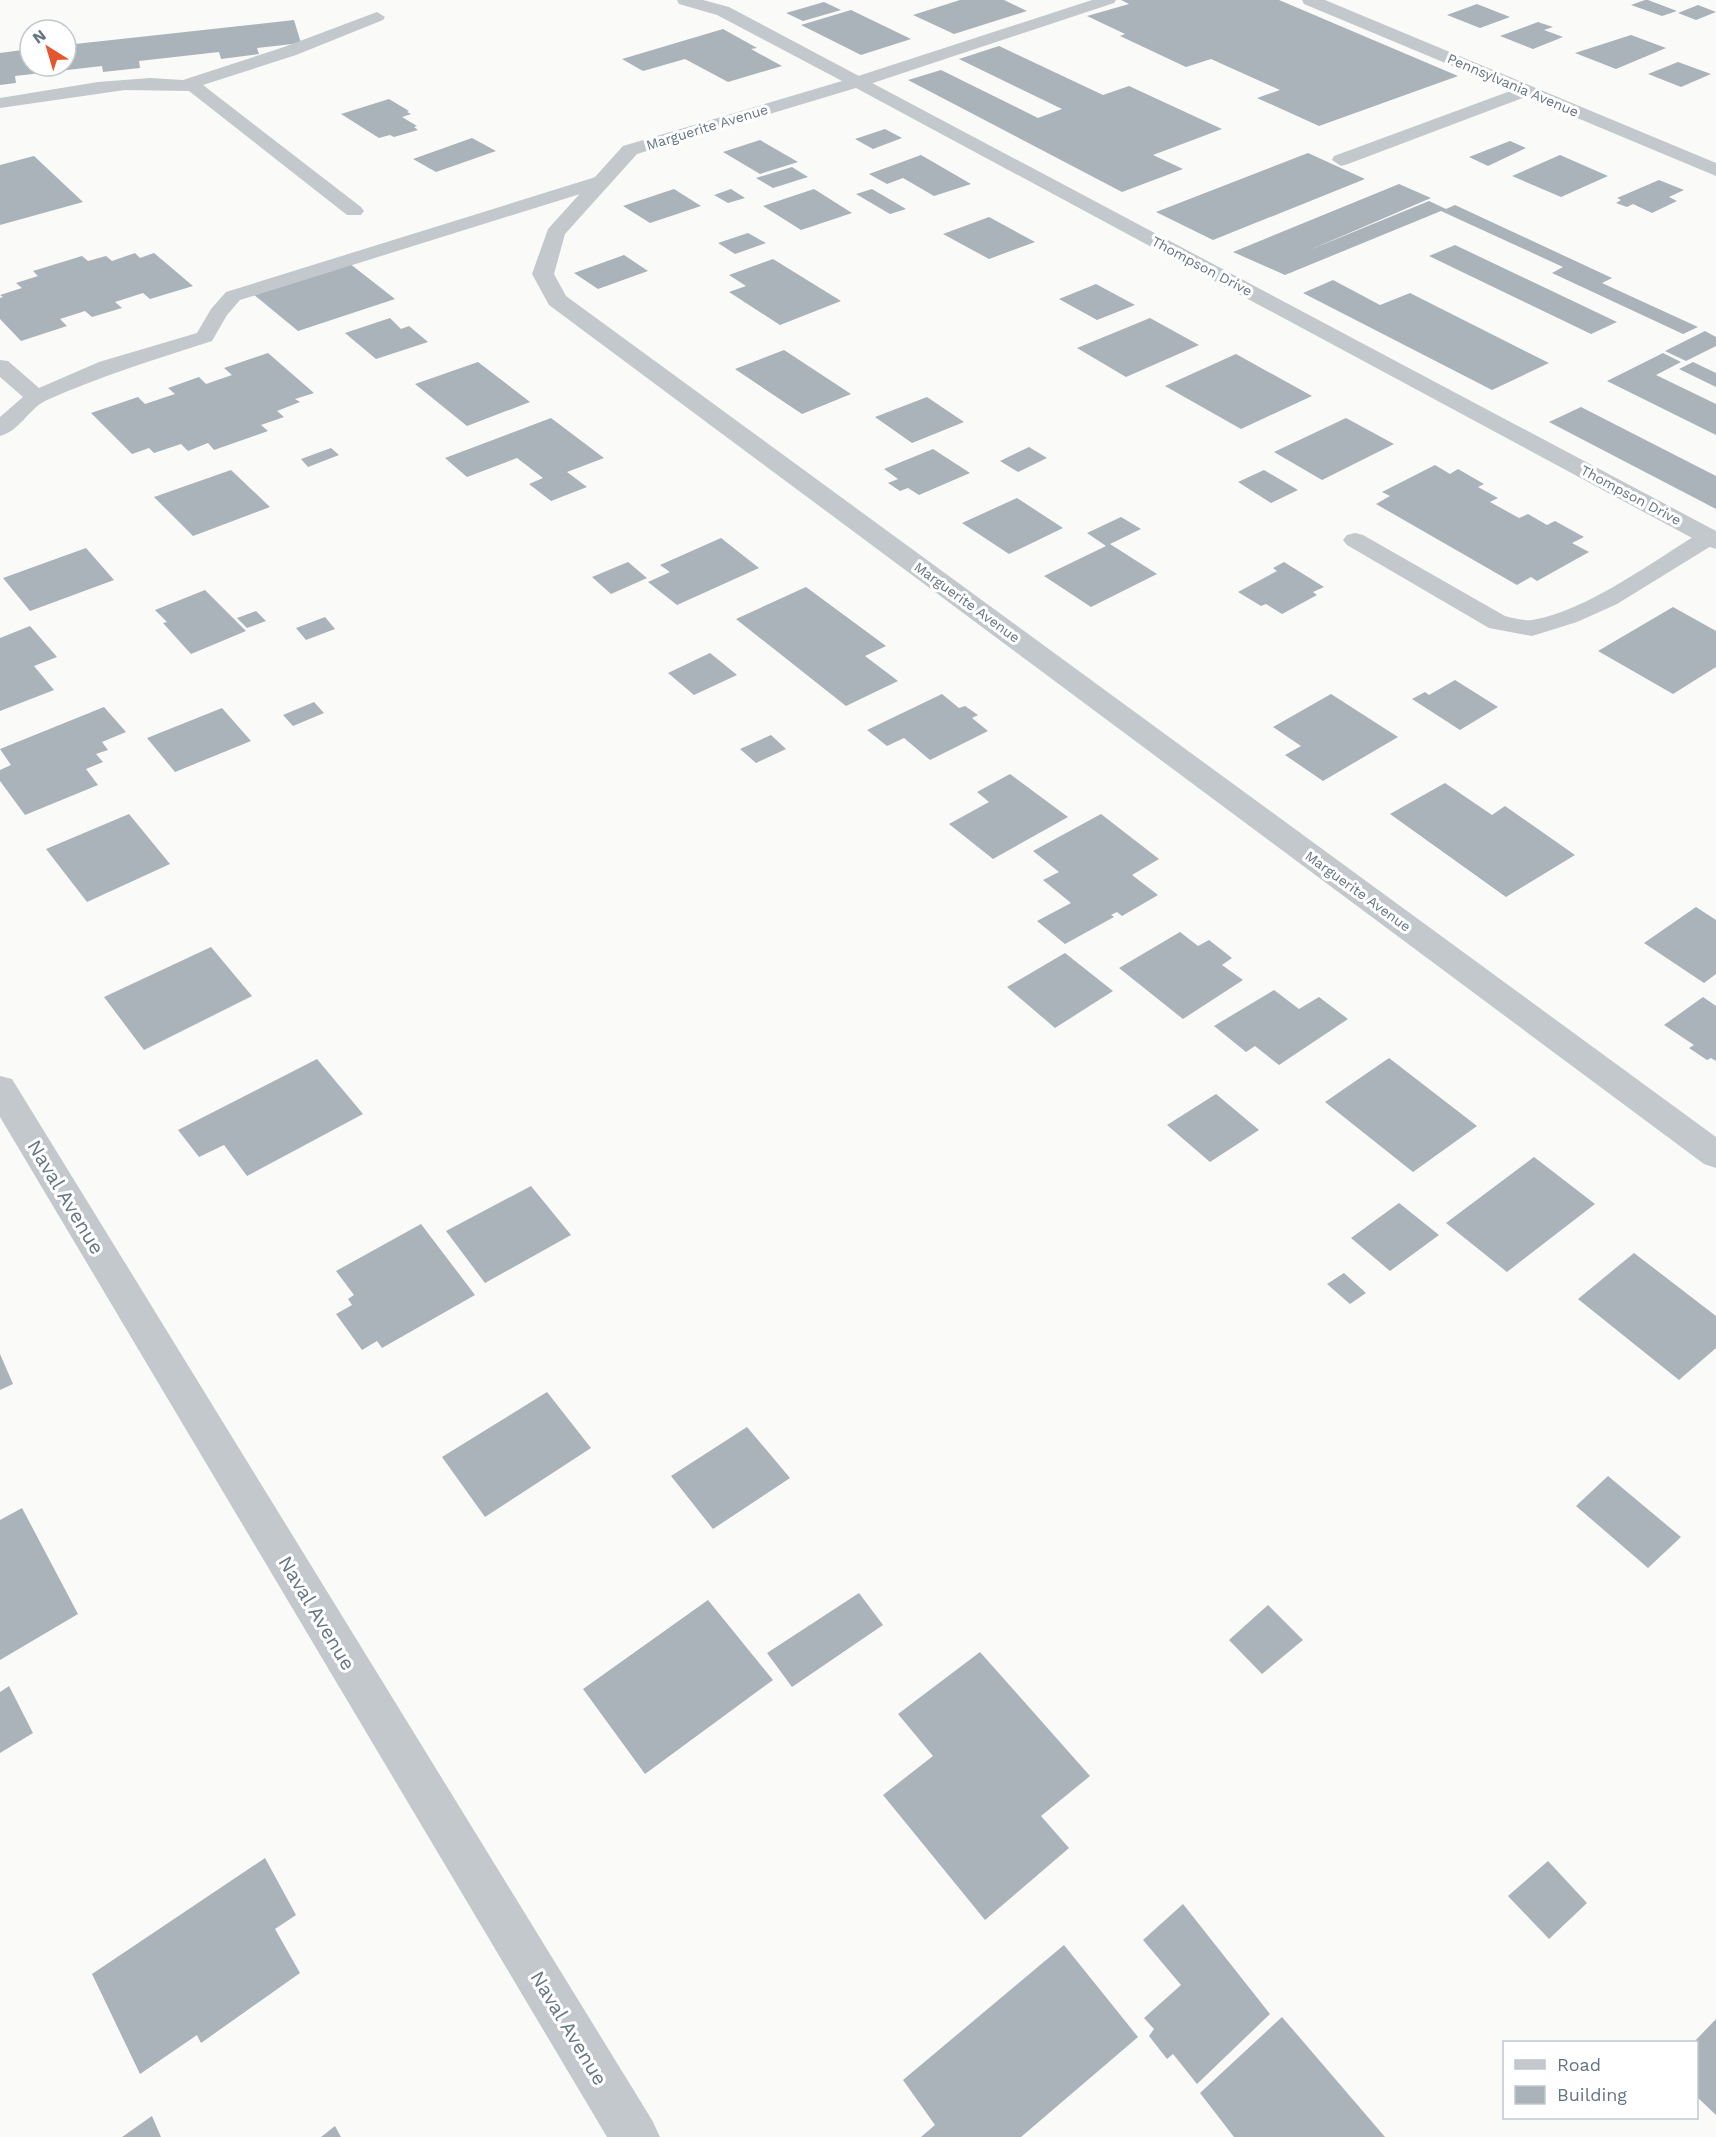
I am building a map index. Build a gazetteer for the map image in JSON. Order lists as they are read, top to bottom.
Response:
{
  "streets": {
    "street": [
      "Pennsylvania Avenue",
      "Marguerite Avenue",
      "Thompson Drive",
      "Naval Avenue"
    ]
  },
  "crossings": [
    ["Marguerite Avenue", "Thompson Drive"]
  ],
  "legend": ["Road", "Building"],
  "north": "top left"
}
